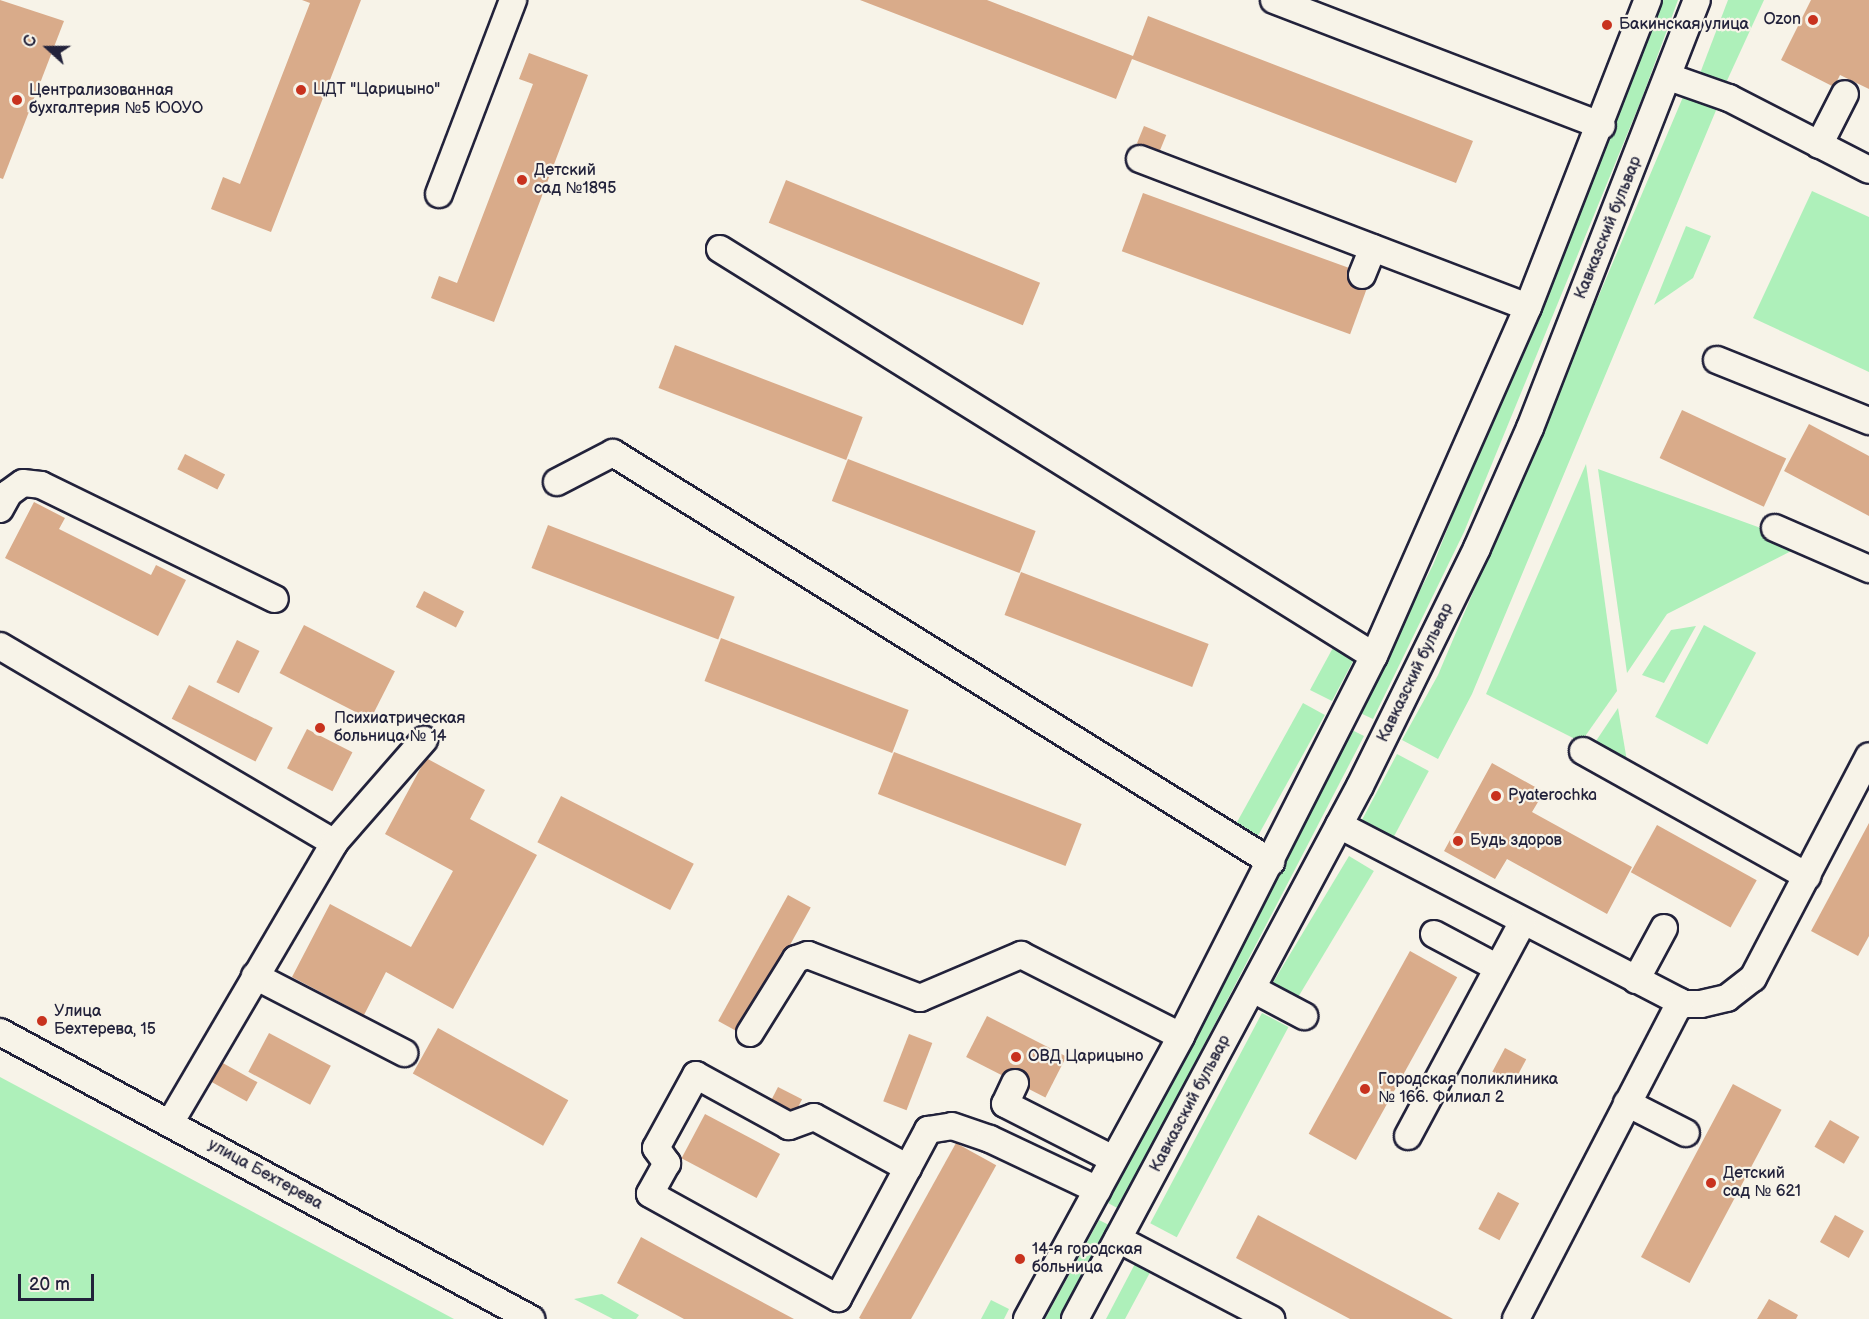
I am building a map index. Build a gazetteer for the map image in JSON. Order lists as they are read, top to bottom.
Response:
{
  "streets": {
    "street": ["Кавказский бульвар", "улица Бехтерева"]
  },
  "places": [
    "Ozon",
    "Бакинская улица",
    "ЦДТ \"Царицыно\"",
    "Централизованная бухгалтерия №5 ЮОУО",
    "Детский сад №1895",
    "Психиатрическая больница № 14",
    "Pyaterochka",
    "Будь здоров",
    "Улица Бехтерева, 15",
    "ОВД Царицыно",
    "Городская поликлиника № 166. Филиал 2",
    "Детский сад № 621",
    "14-я городская больница"
  ],
  "scale_bar": "20 m",
  "north": "left"
}
